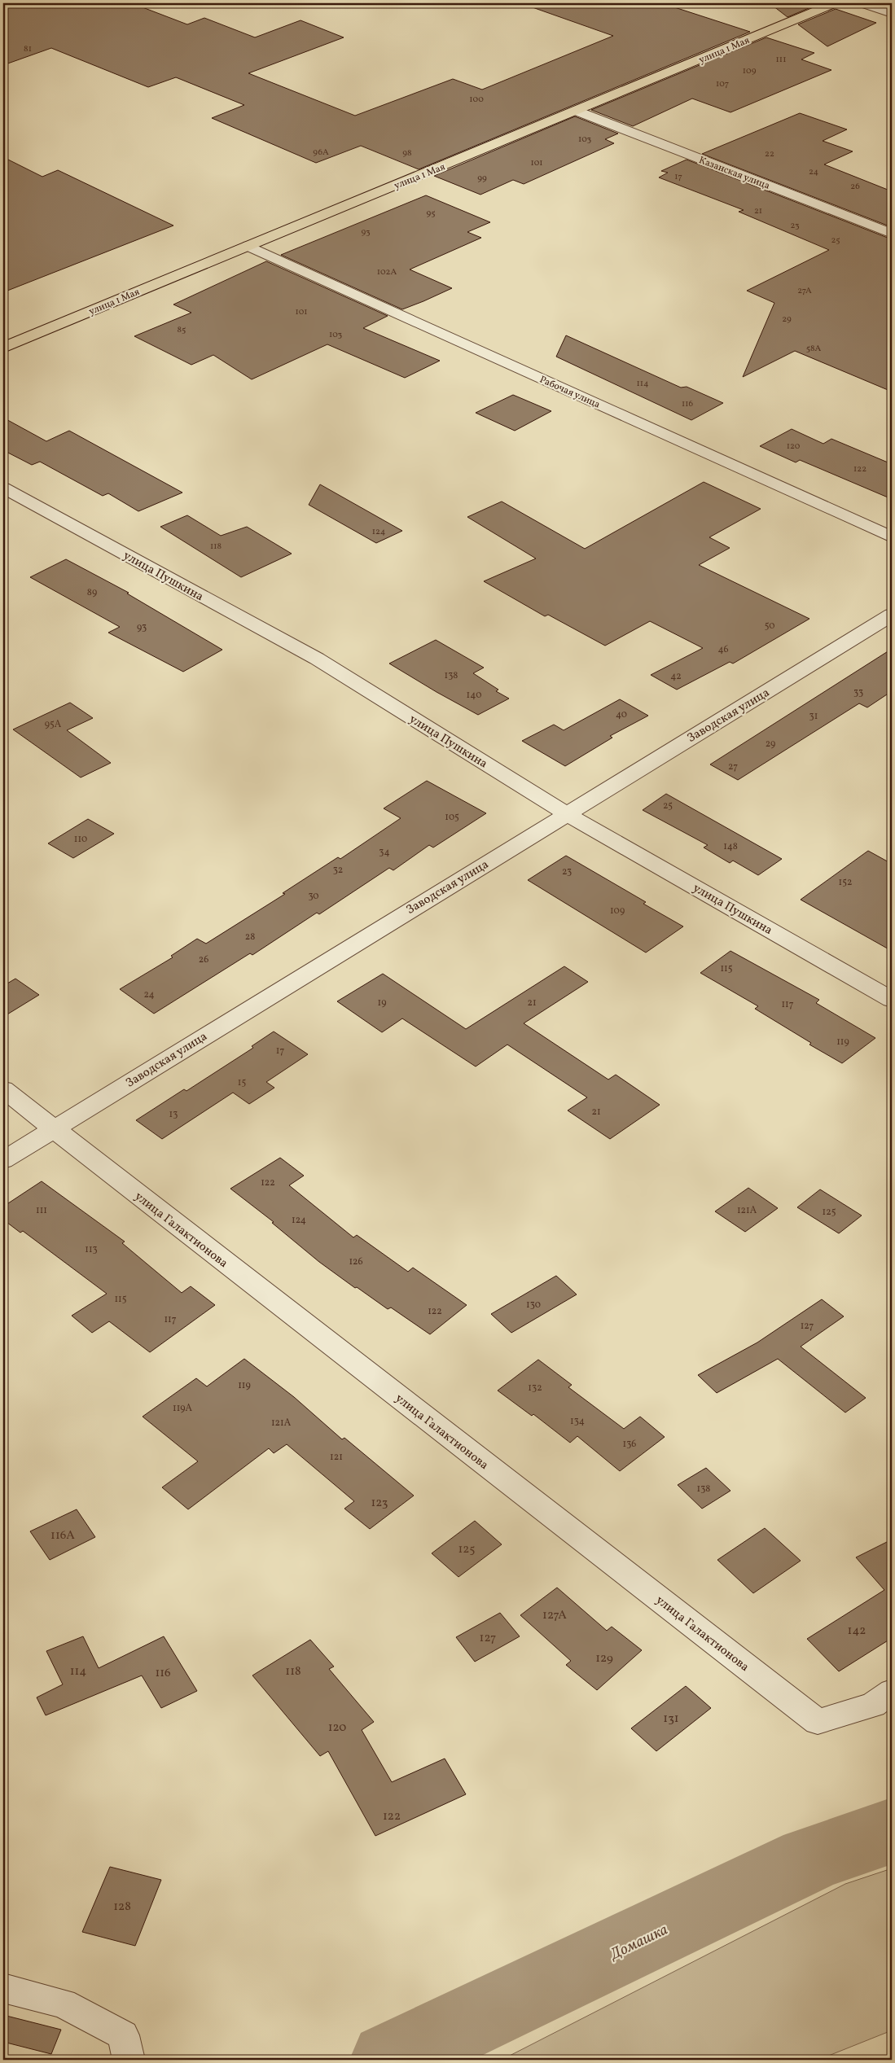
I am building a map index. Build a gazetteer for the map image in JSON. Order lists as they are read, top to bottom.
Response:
{
  "streets": {
    "main road": ["улица 1 Мая"],
    "street": [
      "Казанская улица",
      "Рабочая улица",
      "улица Пушкина",
      "Заводская улица",
      "улица Галактионова"
    ]
  },
  "crossings": [
    ["улица 1 Мая", "Казанская улица"],
    ["улица 1 Мая", "Рабочая улица"],
    ["улица Пушкина", "Заводская улица"],
    ["Заводская улица", "улица Галактионова"]
  ],
  "water": ["Домашка"],
  "house_numbers": [
    "81",
    "111",
    "109",
    "107",
    "100",
    "103",
    "96А",
    "98",
    "22",
    "101",
    "24",
    "17",
    "99",
    "26",
    "21",
    "95",
    "23",
    "93",
    "25",
    "102А",
    "27А",
    "101",
    "29",
    "85",
    "103",
    "58А",
    "114",
    "116",
    "120",
    "122",
    "124",
    "118",
    "89",
    "50",
    "93",
    "46",
    "138",
    "42",
    "33",
    "140",
    "40",
    "31",
    "95А",
    "29",
    "27",
    "25",
    "105",
    "110",
    "148",
    "34",
    "32",
    "23",
    "152",
    "30",
    "109",
    "28",
    "26",
    "115",
    "24",
    "19",
    "21",
    "117",
    "119",
    "17",
    "15",
    "21",
    "13",
    "122",
    "111",
    "121А",
    "125",
    "124",
    "113",
    "126",
    "115",
    "130",
    "122",
    "117",
    "127",
    "119",
    "132",
    "119А",
    "134",
    "121А",
    "136",
    "121",
    "138",
    "123",
    "116А",
    "125",
    "127А",
    "142",
    "127",
    "129",
    "114",
    "118",
    "116",
    "131",
    "120",
    "122",
    "128"
  ]
}
